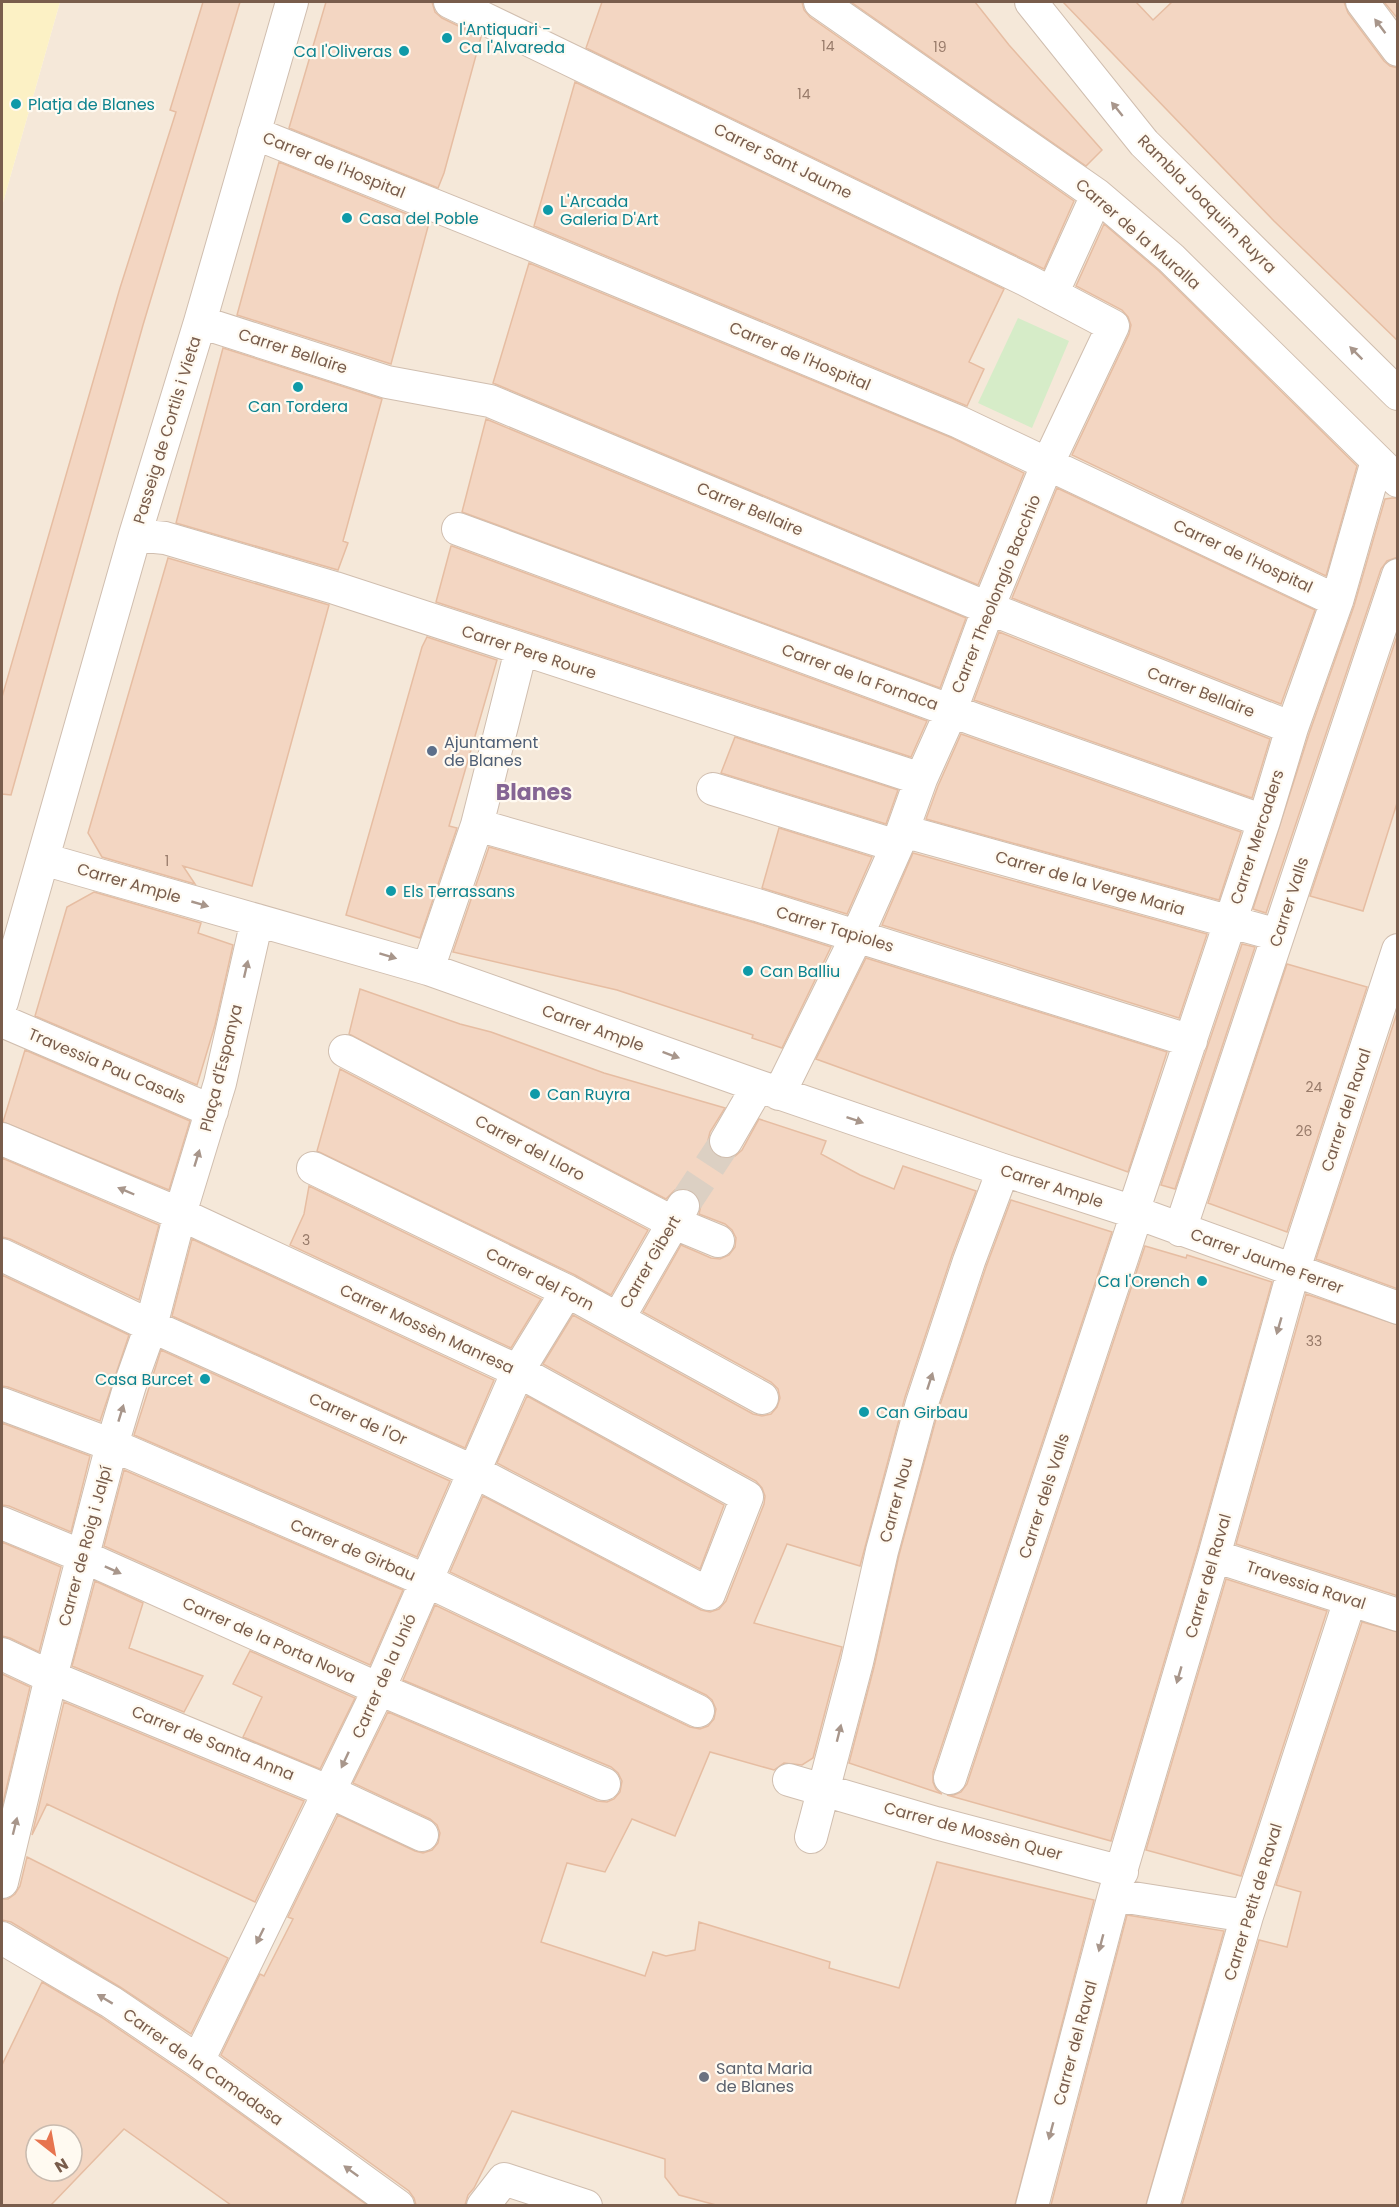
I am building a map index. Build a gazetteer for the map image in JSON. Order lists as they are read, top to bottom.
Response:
{
  "streets": {
    "street": [
      "Carrer Sant Jaume",
      "Carrer de l'Hospital",
      "Rambla Joaquim Ruyra",
      "Carrer de la Muralla",
      "Carrer Bellaire",
      "Passeig de Cortils i Vieta",
      "Carrer Theolongio Bacchio",
      "Carrer Pere Roure",
      "Carrer de la Fornaca",
      "Carrer Mercaders",
      "Carrer Ample",
      "Carrer de la Verge Maria",
      "Carrer Valls",
      "Carrer Tapioles",
      "Travessia Pau Casals",
      "Plaça d'Espanya",
      "Carrer del Raval",
      "Carrer del Lloro",
      "Carrer Jaume Ferrer",
      "Carrer Gibert",
      "Carrer del Forn",
      "Carrer Mossèn Manresa",
      "Carrer de l'Or",
      "Carrer dels Valls",
      "Carrer Nou",
      "Carrer de Roig i Jalpí",
      "Carrer de Girbau",
      "Travessia Raval",
      "Carrer de la Porta Nova",
      "Carrer de la Unió",
      "Carrer de Santa Anna",
      "Carrer de Mossèn Quer",
      "Carrer Petit de Raval",
      "Carrer de la Camadasa"
    ]
  },
  "crossings": [
    ["Carrer Sant Jaume", "Carrer Theolongio Bacchio"],
    ["Carrer de l'Hospital", "Passeig de Cortils i Vieta"],
    ["Carrer de l'Hospital", "Carrer Theolongio Bacchio"],
    ["Carrer de l'Hospital", "Carrer Mercaders"],
    ["Carrer de la Muralla", "Carrer Mercaders"],
    ["Carrer Bellaire", "Passeig de Cortils i Vieta"],
    ["Carrer Bellaire", "Carrer Theolongio Bacchio"],
    ["Carrer Bellaire", "Carrer Mercaders"],
    ["Passeig de Cortils i Vieta", "Carrer Pere Roure"],
    ["Passeig de Cortils i Vieta", "Carrer Ample"],
    ["Carrer Theolongio Bacchio", "Carrer Pere Roure"],
    ["Carrer Theolongio Bacchio", "Carrer de la Fornaca"],
    ["Carrer Theolongio Bacchio", "Carrer Ample"],
    ["Carrer Theolongio Bacchio", "Carrer de la Verge Maria"],
    ["Carrer Theolongio Bacchio", "Carrer Tapioles"],
    ["Carrer de la Fornaca", "Carrer Mercaders"],
    ["Carrer Mercaders", "Carrer Ample"],
    ["Carrer Mercaders", "Carrer de la Verge Maria"],
    ["Carrer Mercaders", "Carrer Tapioles"],
    ["Carrer Mercaders", "Carrer Jaume Ferrer"],
    ["Carrer Mercaders", "Carrer dels Valls"],
    ["Carrer Ample", "Plaça d'Espanya"],
    ["Carrer Ample", "Carrer Jaume Ferrer"],
    ["Carrer Ample", "Carrer dels Valls"],
    ["Carrer Ample", "Carrer Nou"],
    ["Carrer de la Verge Maria", "Carrer Valls"],
    ["Carrer Valls", "Carrer Jaume Ferrer"],
    ["Travessia Pau Casals", "Plaça d'Espanya"],
    ["Plaça d'Espanya", "Carrer Mossèn Manresa"],
    ["Plaça d'Espanya", "Carrer de Roig i Jalpí"],
    ["Carrer del Raval", "Carrer Jaume Ferrer"],
    ["Carrer del Raval", "Travessia Raval"],
    ["Carrer del Raval", "Carrer de Mossèn Quer"],
    ["Carrer del Lloro", "Carrer Gibert"],
    ["Carrer Jaume Ferrer", "Carrer dels Valls"],
    ["Carrer Gibert", "Carrer del Forn"],
    ["Carrer del Forn", "Carrer de la Unió"],
    ["Carrer Mossèn Manresa", "Carrer de l'Or"],
    ["Carrer Mossèn Manresa", "Carrer de Roig i Jalpí"],
    ["Carrer Mossèn Manresa", "Carrer de la Unió"],
    ["Carrer de l'Or", "Carrer de Roig i Jalpí"],
    ["Carrer de l'Or", "Carrer de la Unió"],
    ["Carrer Nou", "Carrer de Mossèn Quer"],
    ["Carrer de Roig i Jalpí", "Carrer de Girbau"],
    ["Carrer de Roig i Jalpí", "Carrer de la Porta Nova"],
    ["Carrer de Roig i Jalpí", "Carrer de Santa Anna"],
    ["Carrer de Girbau", "Carrer de la Unió"],
    ["Travessia Raval", "Carrer Petit de Raval"],
    ["Carrer de la Porta Nova", "Carrer de la Unió"],
    ["Carrer de la Unió", "Carrer de Santa Anna"],
    ["Carrer de la Unió", "Carrer de la Camadasa"],
    ["Carrer de Mossèn Quer", "Carrer Petit de Raval"]
  ],
  "one_way": [
    "Rambla Joaquim Ruyra",
    "Carrer Ample",
    "Plaça d'Espanya",
    "Carrer del Raval",
    "Carrer Nou",
    "Carrer de Roig i Jalpí",
    "Carrer de la Porta Nova",
    "Carrer de la Unió",
    "Carrer de la Camadasa"
  ],
  "districts": ["Blanes"],
  "places": [
    "l'Antiquari - Ca l'Alvareda",
    "Ca l'Oliveras",
    "Platja de Blanes",
    "L'Arcada Galeria D'Art",
    "Casa del Poble",
    "Can Tordera",
    "Ajuntament de Blanes",
    "Els Terrassans",
    "Can Balliu",
    "Can Ruyra",
    "Ca l'Orench",
    "Casa Burcet",
    "Can Girbau",
    "Santa Maria de Blanes"
  ],
  "house_numbers": [
    "14",
    "19",
    "14",
    "1",
    "24",
    "26",
    "3",
    "33"
  ],
  "north": "bottom right"
}
